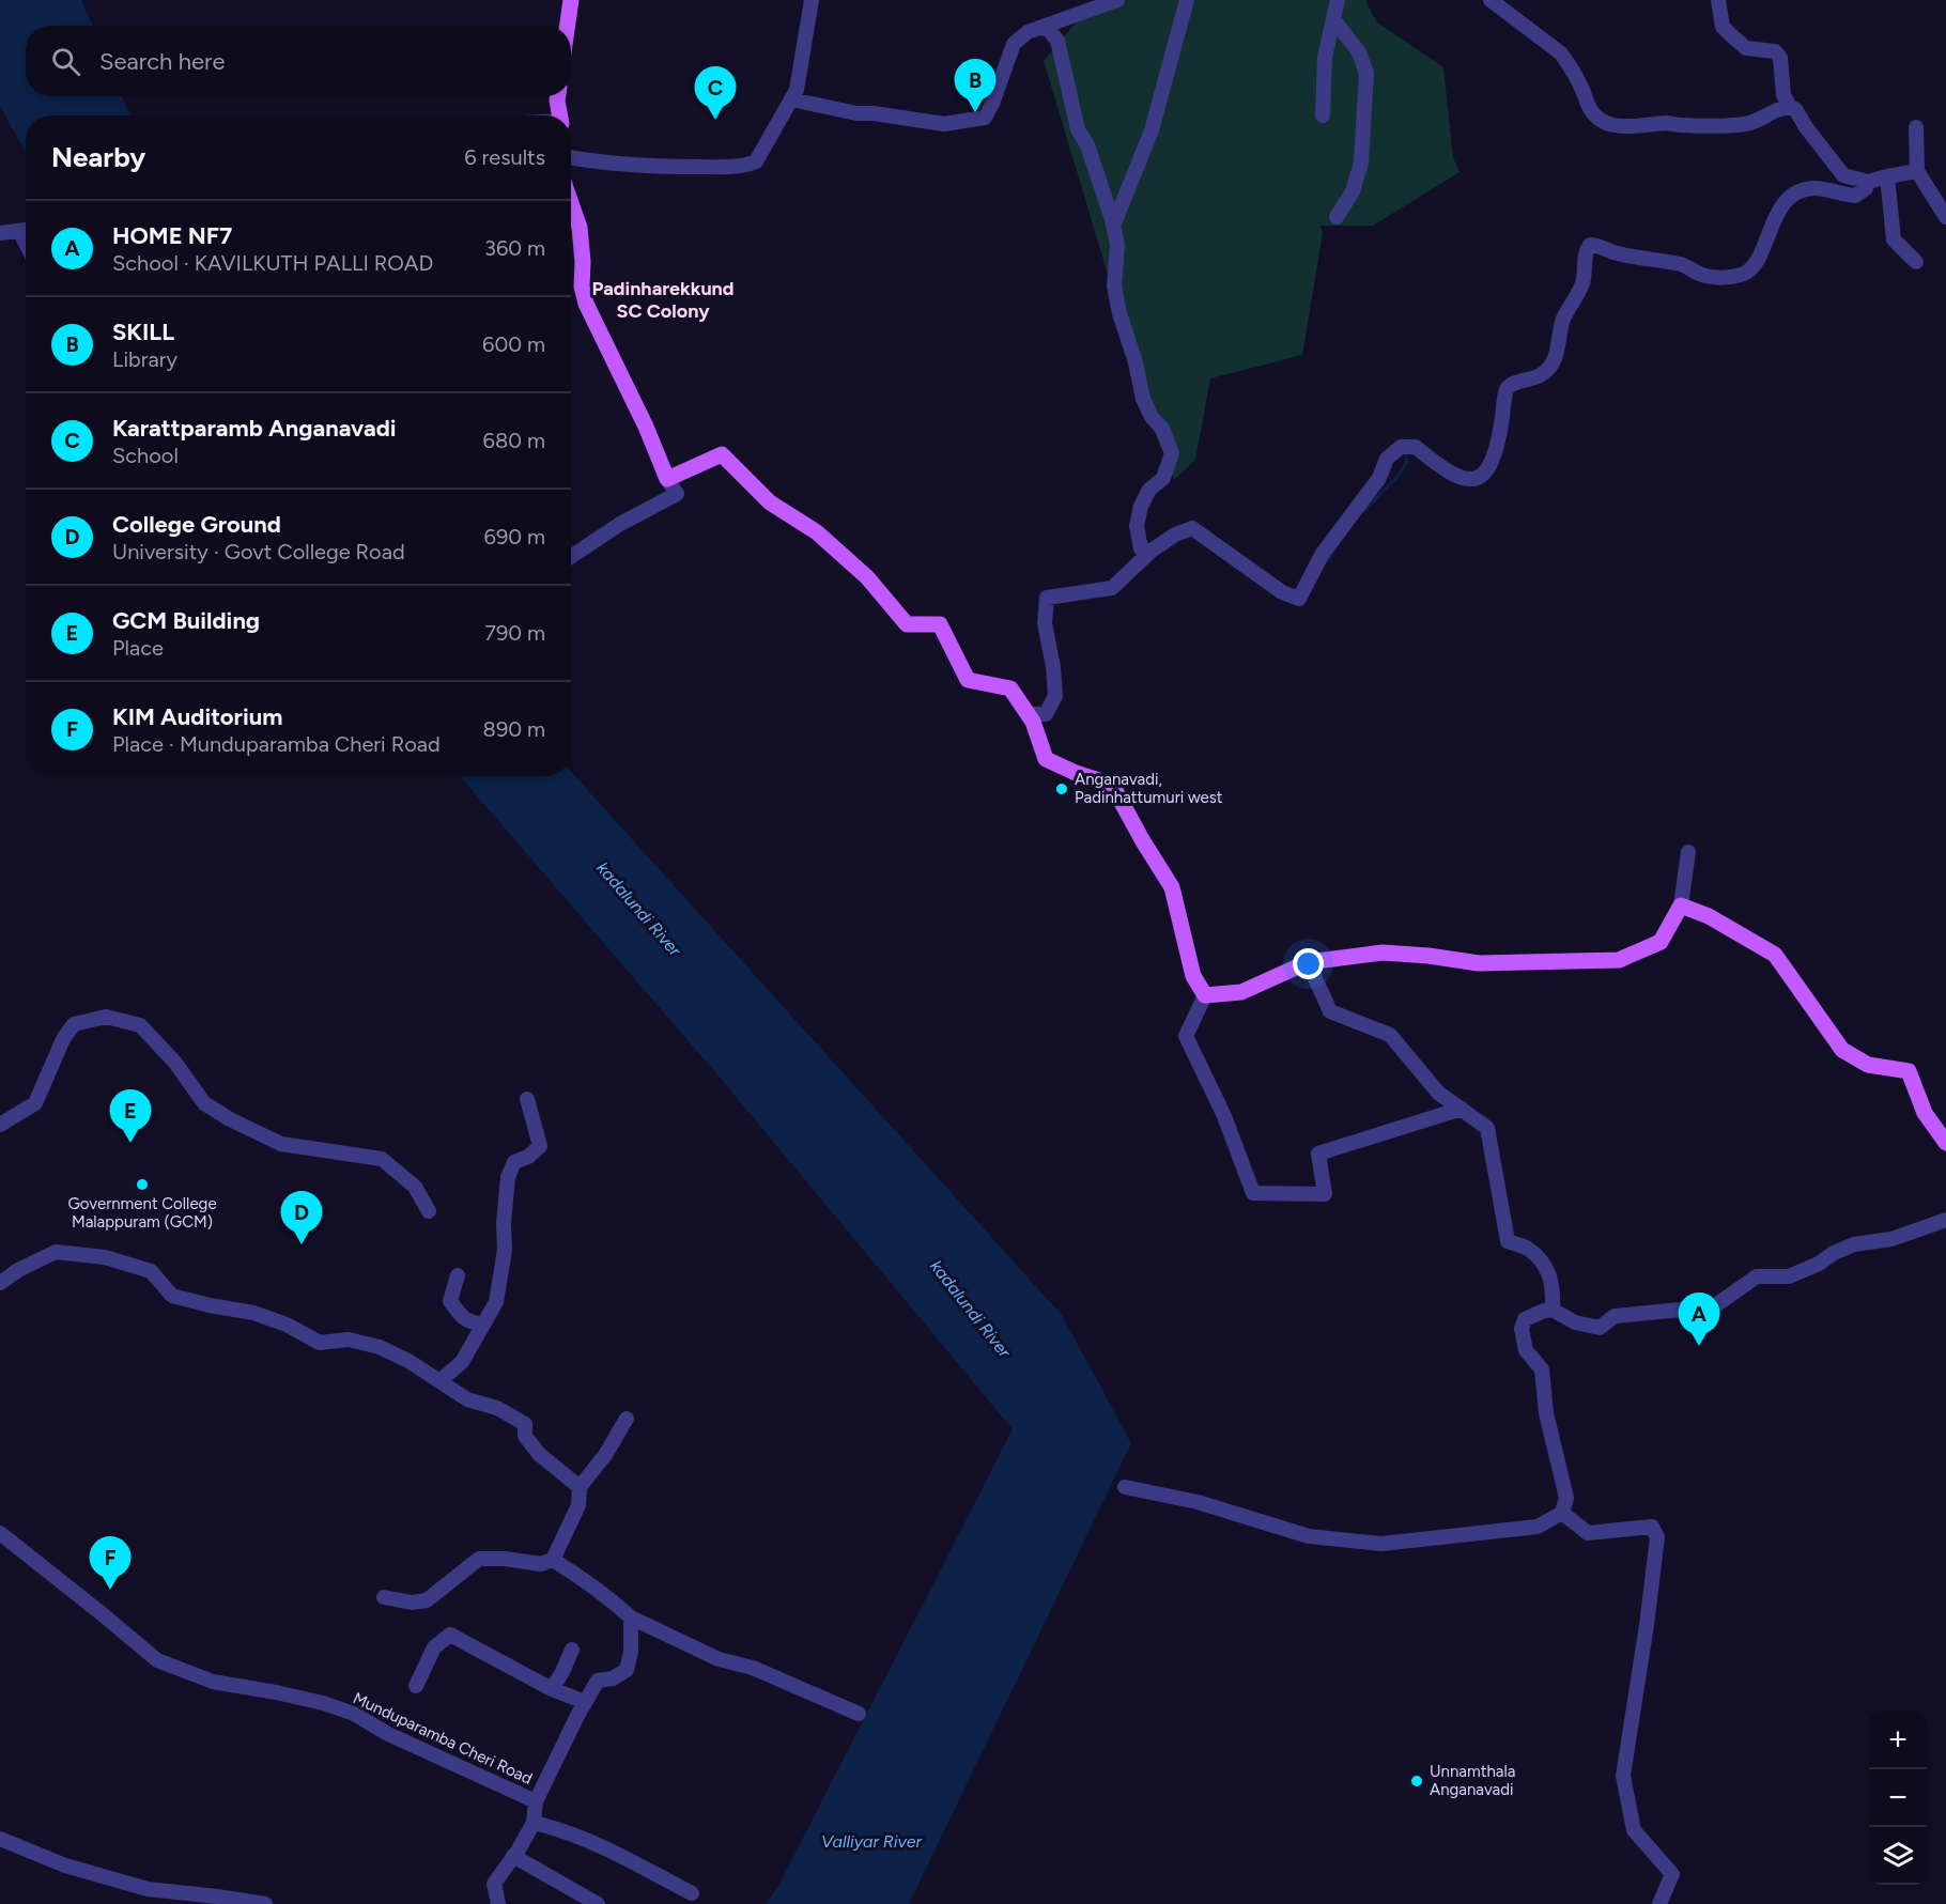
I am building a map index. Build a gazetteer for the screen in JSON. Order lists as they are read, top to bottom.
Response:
{
  "streets": {
    "street": ["Munduparamba Cheri Road"]
  },
  "districts": ["Padinharekkund SC Colony"],
  "water": ["kadalundi River", "Valliyar River"],
  "places": ["Anganavadi, Padinhattumuri west", "Government College Malappuram (GCM)", "Unnamthala Anganavadi"],
  "page": {
    "search": "Search here",
    "pins": [
      "B",
      "C",
      "E",
      "D",
      "A",
      "F"
    ],
    "heading": ["Nearby", "6 results"],
    "list": [
      {
        "mark": "A",
        "name": "HOME NF7",
        "note": "School · KAVILKUTH PALLI ROAD",
        "value": "360 m"
      },
      {
        "mark": "B",
        "name": "SKILL",
        "note": "Library",
        "value": "600 m"
      },
      {
        "mark": "C",
        "name": "Karattparamb Anganavadi",
        "note": "School",
        "value": "680 m"
      },
      {
        "mark": "D",
        "name": "College Ground",
        "note": "University · Govt College Road",
        "value": "690 m"
      },
      {
        "mark": "E",
        "name": "GCM Building",
        "note": "Place",
        "value": "790 m"
      },
      {
        "mark": "F",
        "name": "KIM Auditorium",
        "note": "Place · Munduparamba Cheri Road",
        "value": "890 m"
      }
    ],
    "map_buttons": ["+", "−"]
  }
}
